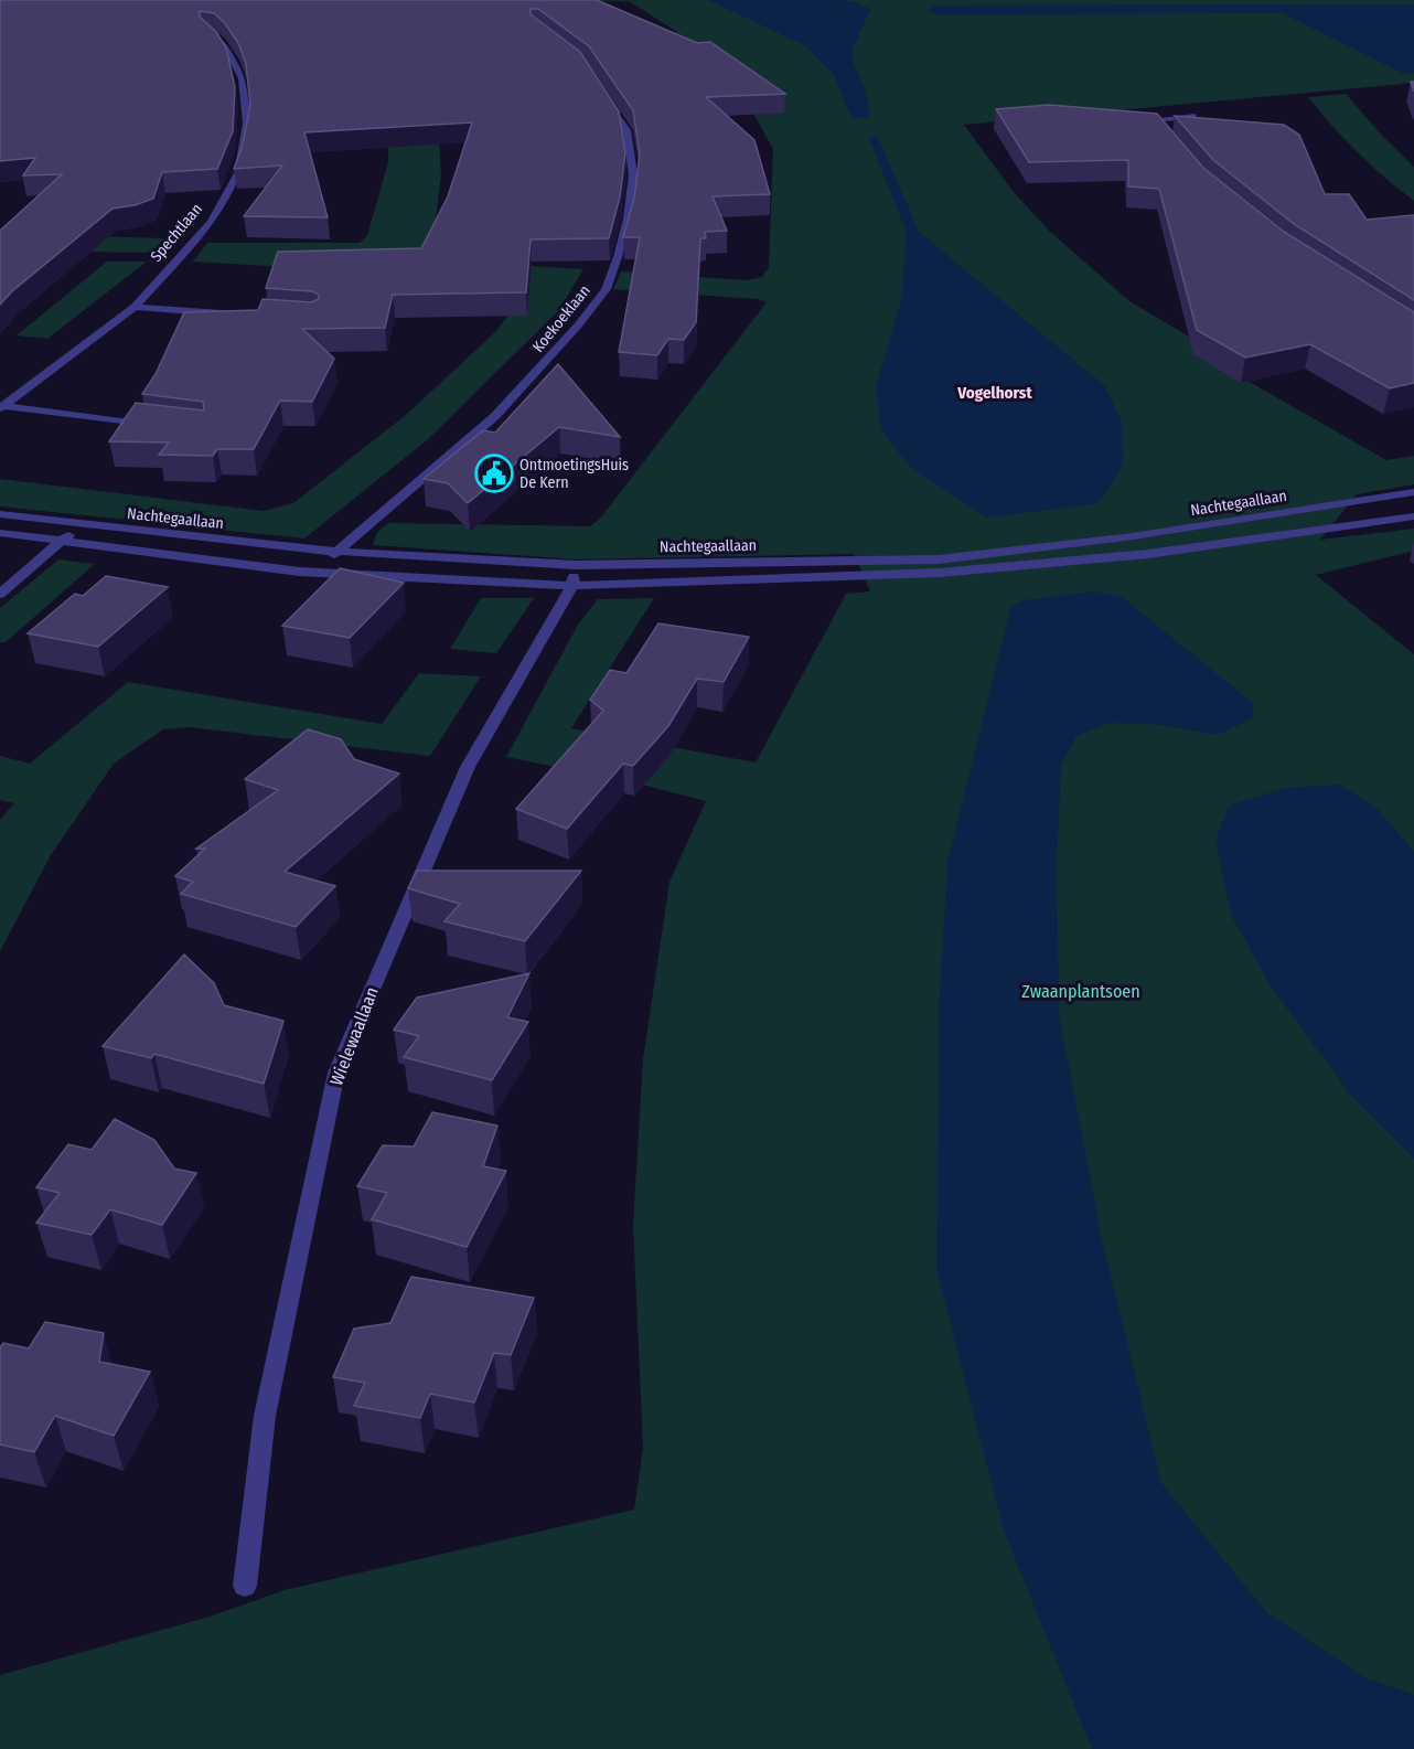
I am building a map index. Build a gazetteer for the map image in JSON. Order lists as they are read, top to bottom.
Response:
{
  "streets": {
    "street": [
      "Spechtlaan",
      "Koekoeklaan",
      "Nachtegaallaan",
      "Wielewaallaan"
    ]
  },
  "crossings": [
    ["Koekoeklaan", "Nachtegaallaan"],
    ["Nachtegaallaan", "Wielewaallaan"]
  ],
  "districts": ["Vogelhorst"],
  "parks": ["Zwaanplantsoen"],
  "places": {
    "public building": ["OntmoetingsHuis De Kern"]
  }
}
